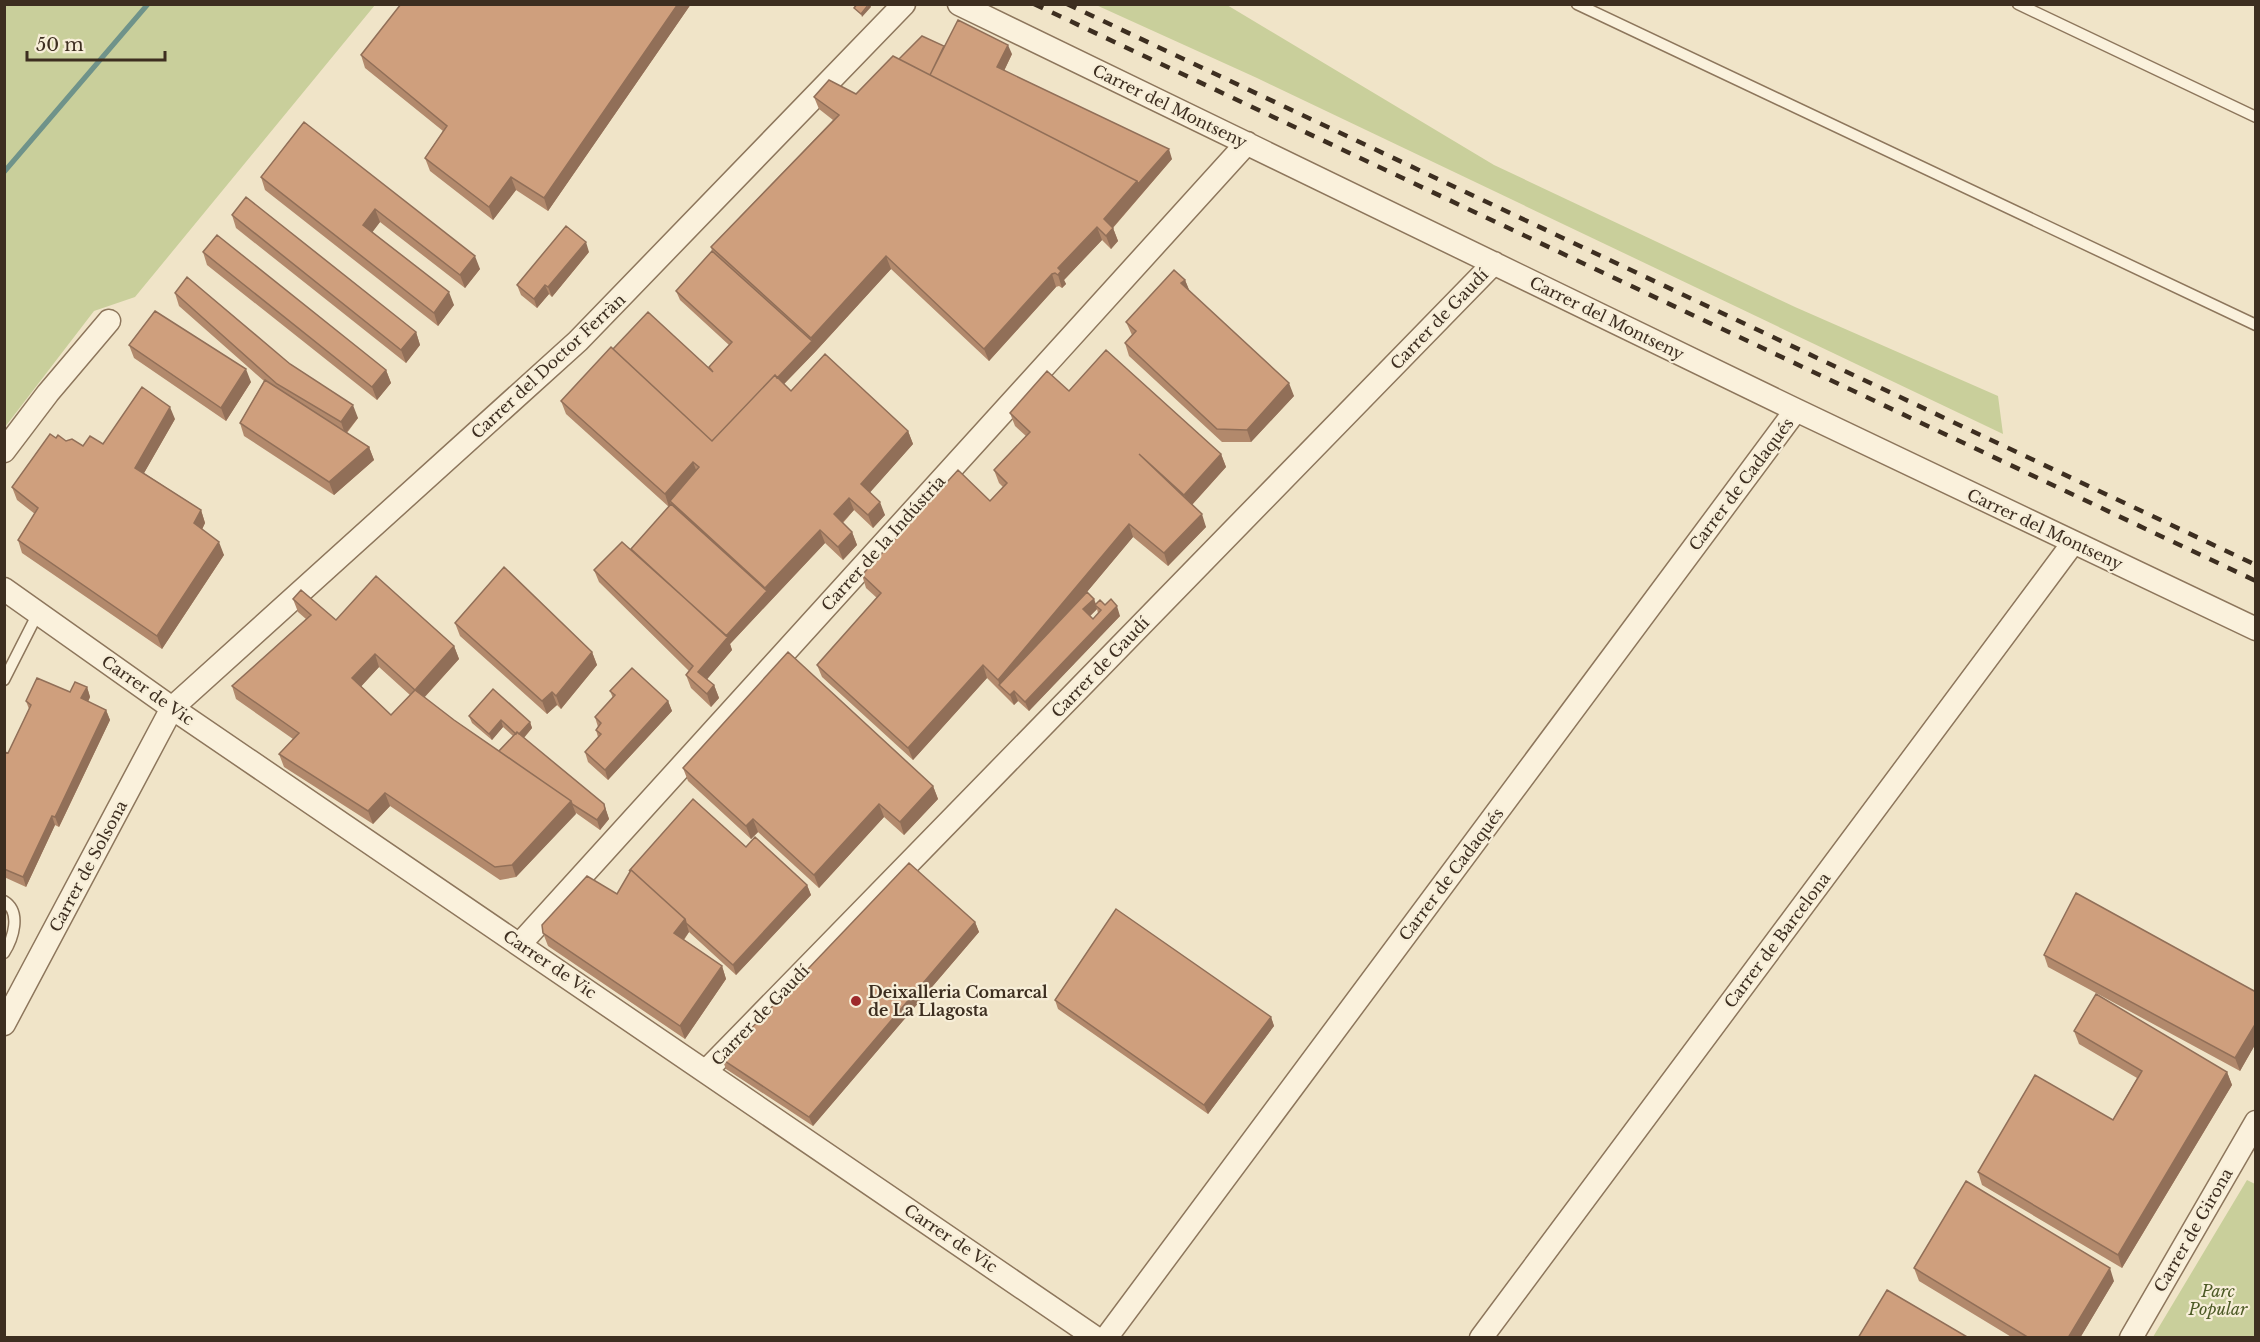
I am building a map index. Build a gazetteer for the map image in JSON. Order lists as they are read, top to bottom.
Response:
{
  "streets": {
    "street": [
      "Carrer del Montseny",
      "Carrer de Gaudí",
      "Carrer del Doctor Ferràn",
      "Carrer de Cadaqués",
      "Carrer de la Indústria",
      "Carrer de Vic",
      "Carrer de Solsona",
      "Carrer de Barcelona",
      "Carrer de Girona"
    ]
  },
  "crossings": [
    ["Carrer del Montseny", "Carrer de Gaudí"],
    ["Carrer del Montseny", "Carrer de Cadaqués"],
    ["Carrer del Montseny", "Carrer de la Indústria"],
    ["Carrer del Montseny", "Carrer de Barcelona"],
    ["Carrer de Gaudí", "Carrer de Vic"],
    ["Carrer del Doctor Ferràn", "Carrer de Vic"],
    ["Carrer del Doctor Ferràn", "Carrer de Solsona"],
    ["Carrer de la Indústria", "Carrer de Vic"],
    ["Carrer de Vic", "Carrer de Solsona"]
  ],
  "parks": ["Parc Popular"],
  "places": ["Deixalleria Comarcal de La Llagosta"],
  "scale_bar": "50 m"
}
